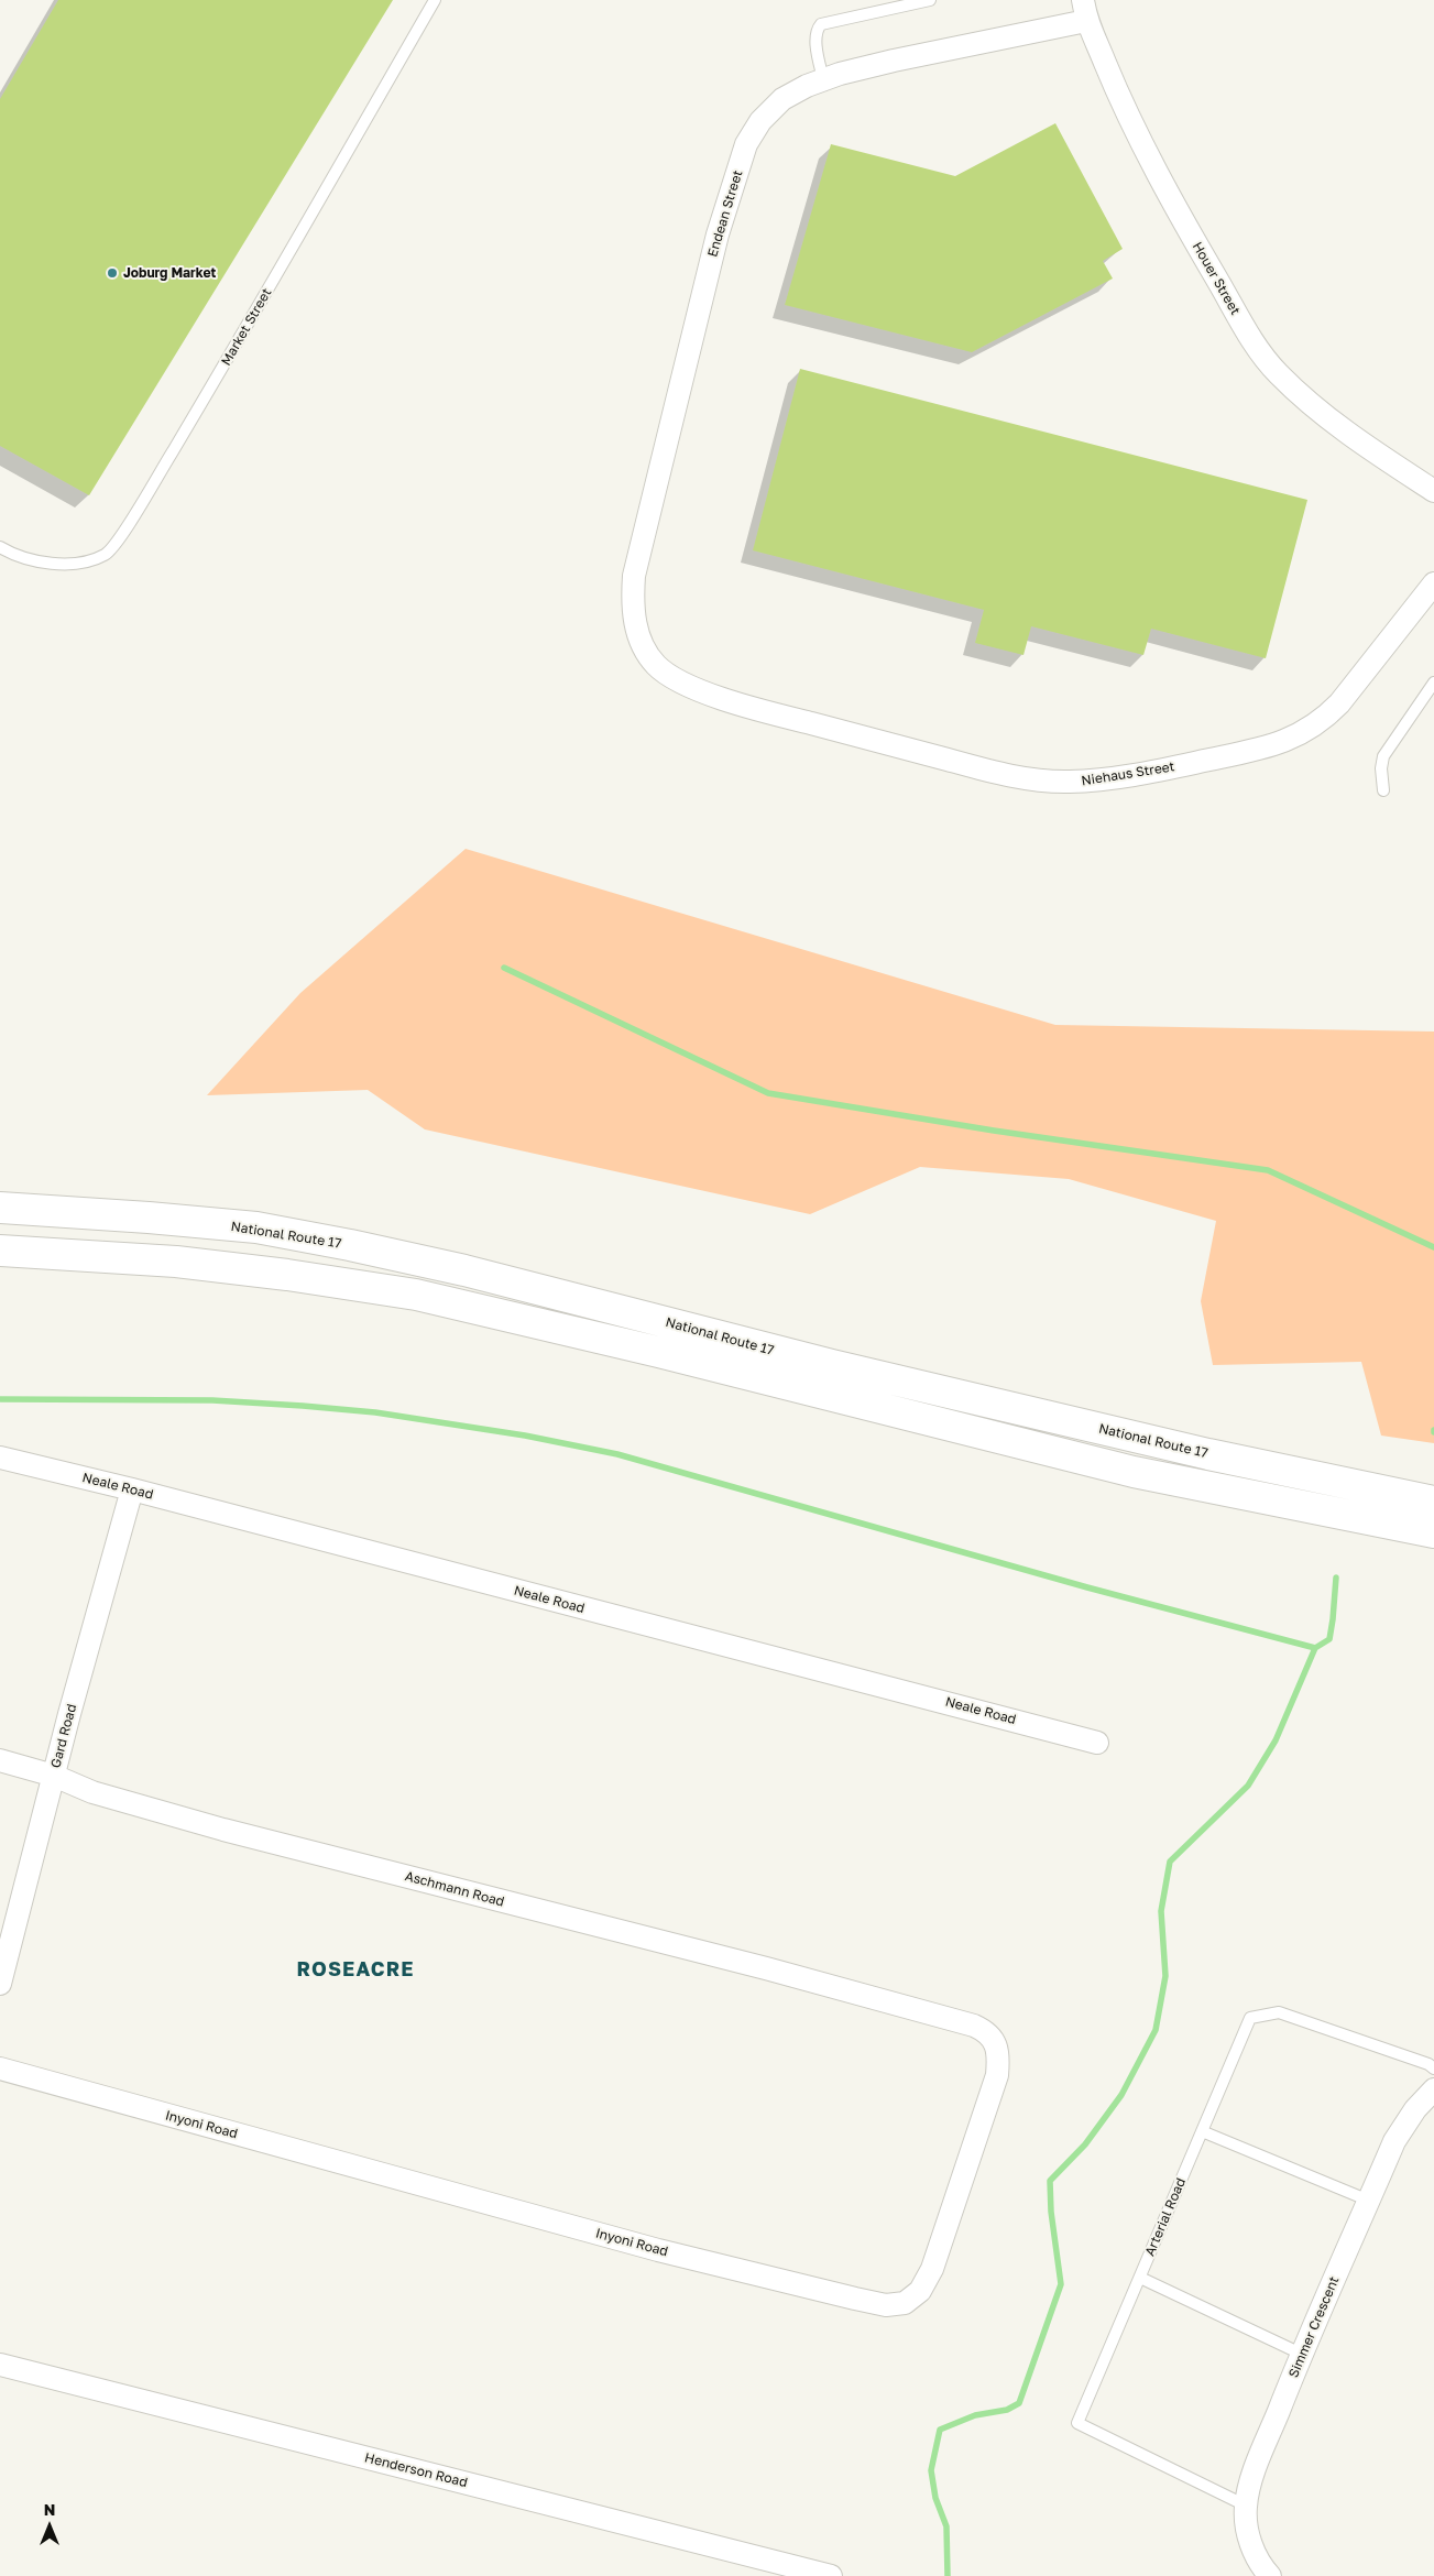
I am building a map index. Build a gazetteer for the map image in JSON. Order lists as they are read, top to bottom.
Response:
{
  "streets": {
    "highway": ["National Route 17"],
    "street": [
      "Endean Street",
      "Houer Street",
      "Niehaus Street",
      "Neale Road",
      "Gard Road",
      "Aschmann Road",
      "Inyoni Road",
      "Simmer Crescent",
      "Henderson Road"
    ],
    "lane": ["Market Street", "Arterial Road"]
  },
  "crossings": [
    ["Endean Street", "Houer Street"],
    ["Endean Street", "Niehaus Street"],
    ["Neale Road", "Gard Road"],
    ["Gard Road", "Aschmann Road"],
    ["Aschmann Road", "Inyoni Road"],
    ["Arterial Road", "Simmer Crescent"]
  ],
  "districts": ["ROSEACRE"],
  "places": ["Joburg Market"],
  "north": "top"
}
